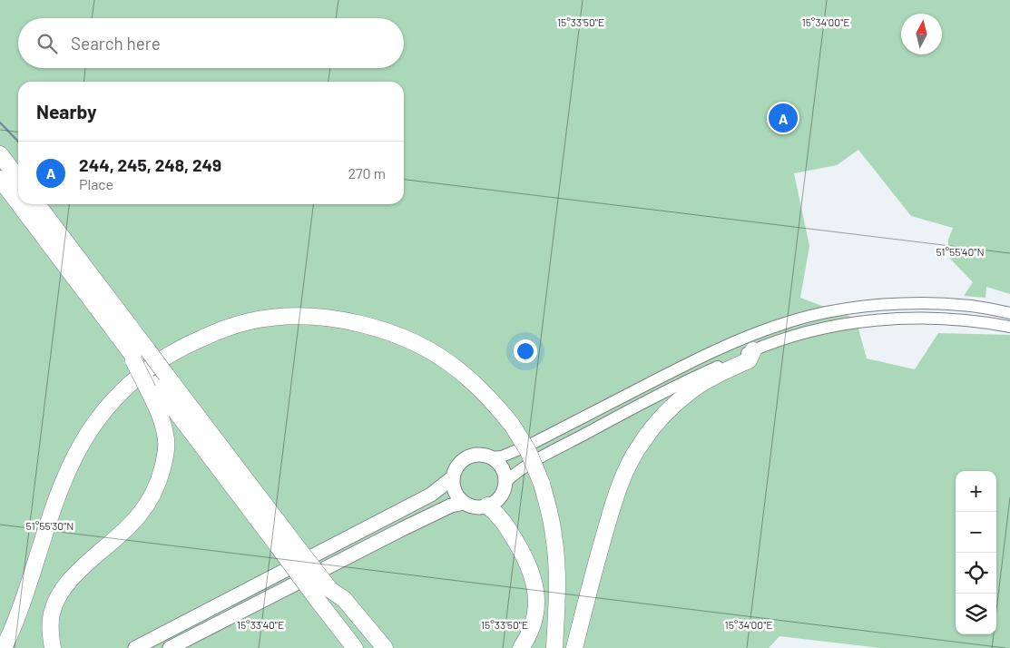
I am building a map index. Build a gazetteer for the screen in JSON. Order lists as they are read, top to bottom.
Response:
{
  "north": "top",
  "page": {
    "search": "Search here",
    "heading": "Nearby",
    "pins": "A",
    "list": [
      {
        "mark": "A",
        "name": "244, 245, 248, 249",
        "note": "Place",
        "value": "270 m"
      }
    ],
    "map_buttons": ["+", "−"]
  },
  "coordinates": [
    "15°33'50\"E",
    "15°34'00\"E",
    "51°55'40\"N",
    "51°55'30\"N",
    "15°33'40\"E"
  ]
}
